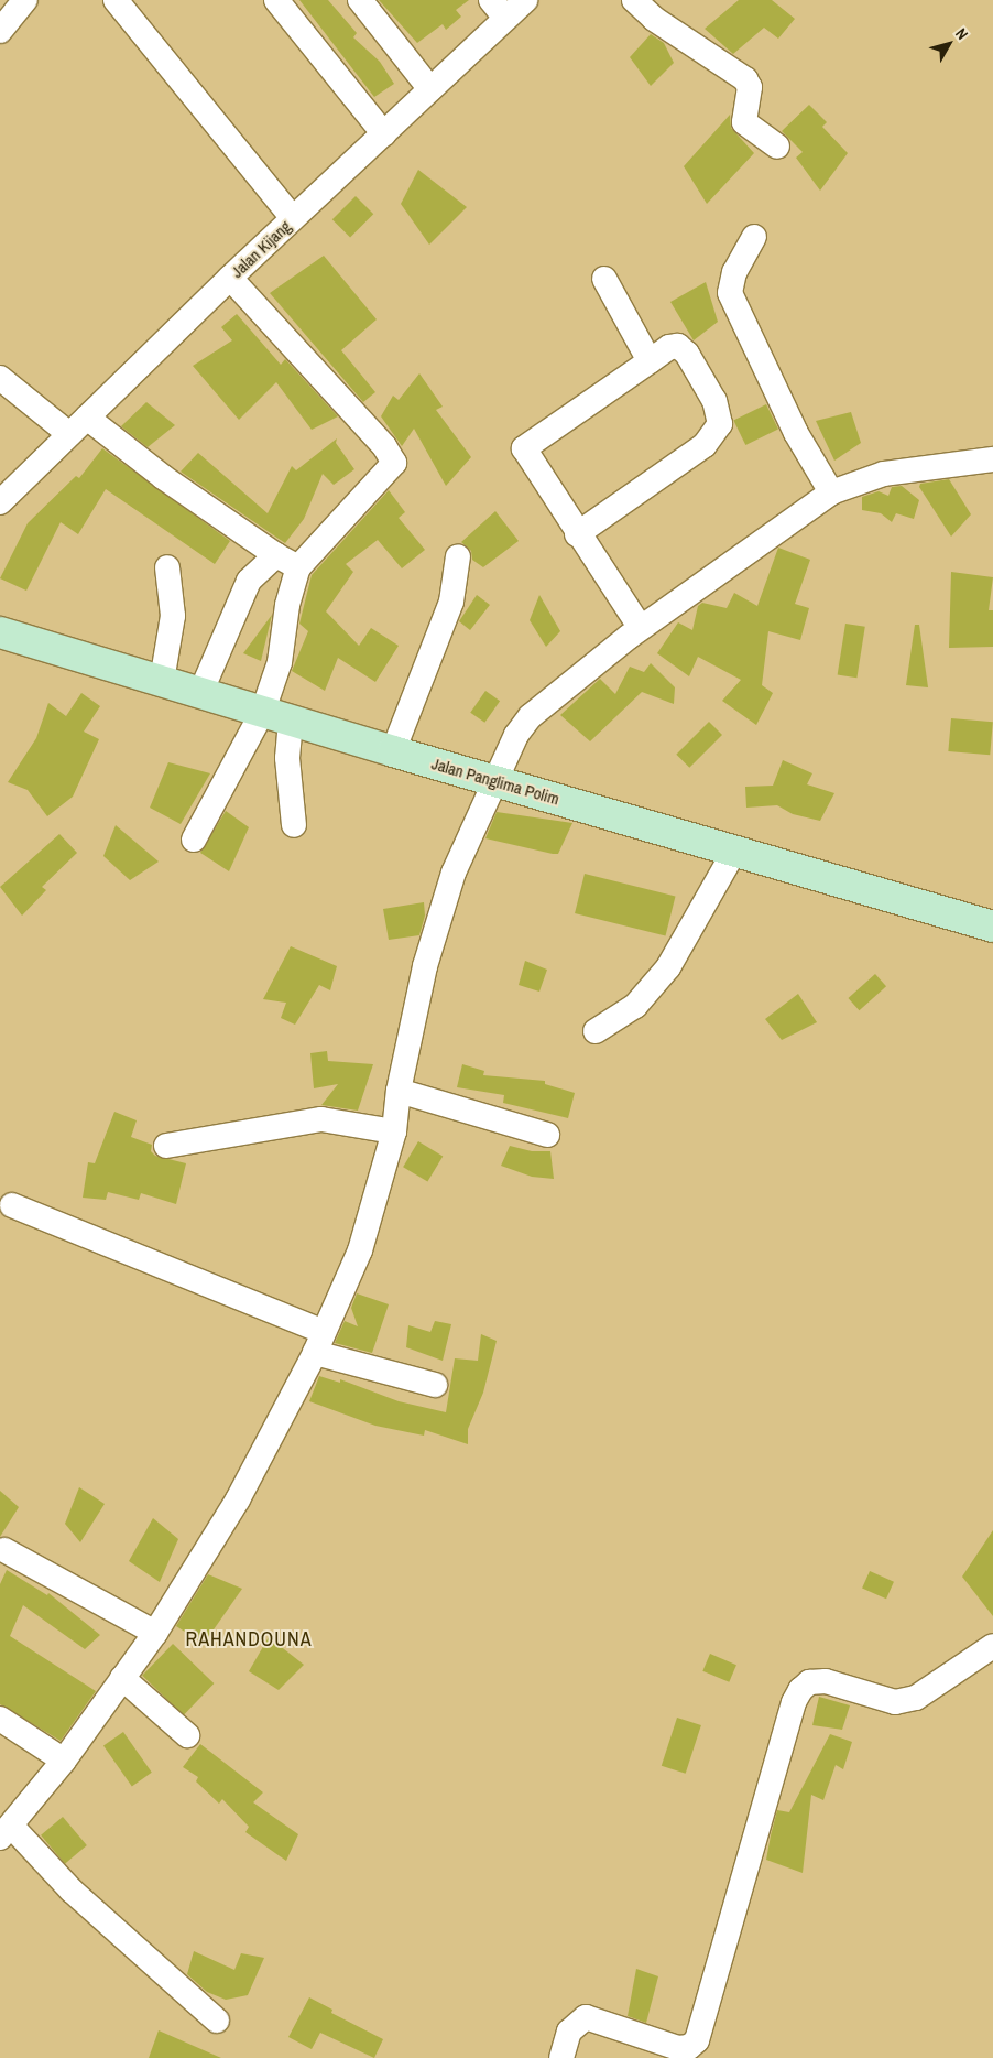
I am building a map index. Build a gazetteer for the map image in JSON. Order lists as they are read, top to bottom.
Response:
{
  "streets": {
    "street": ["Jalan Kijang", "Jalan Panglima Polim"]
  },
  "districts": ["RAHANDOUNA"],
  "north": "top right"
}
